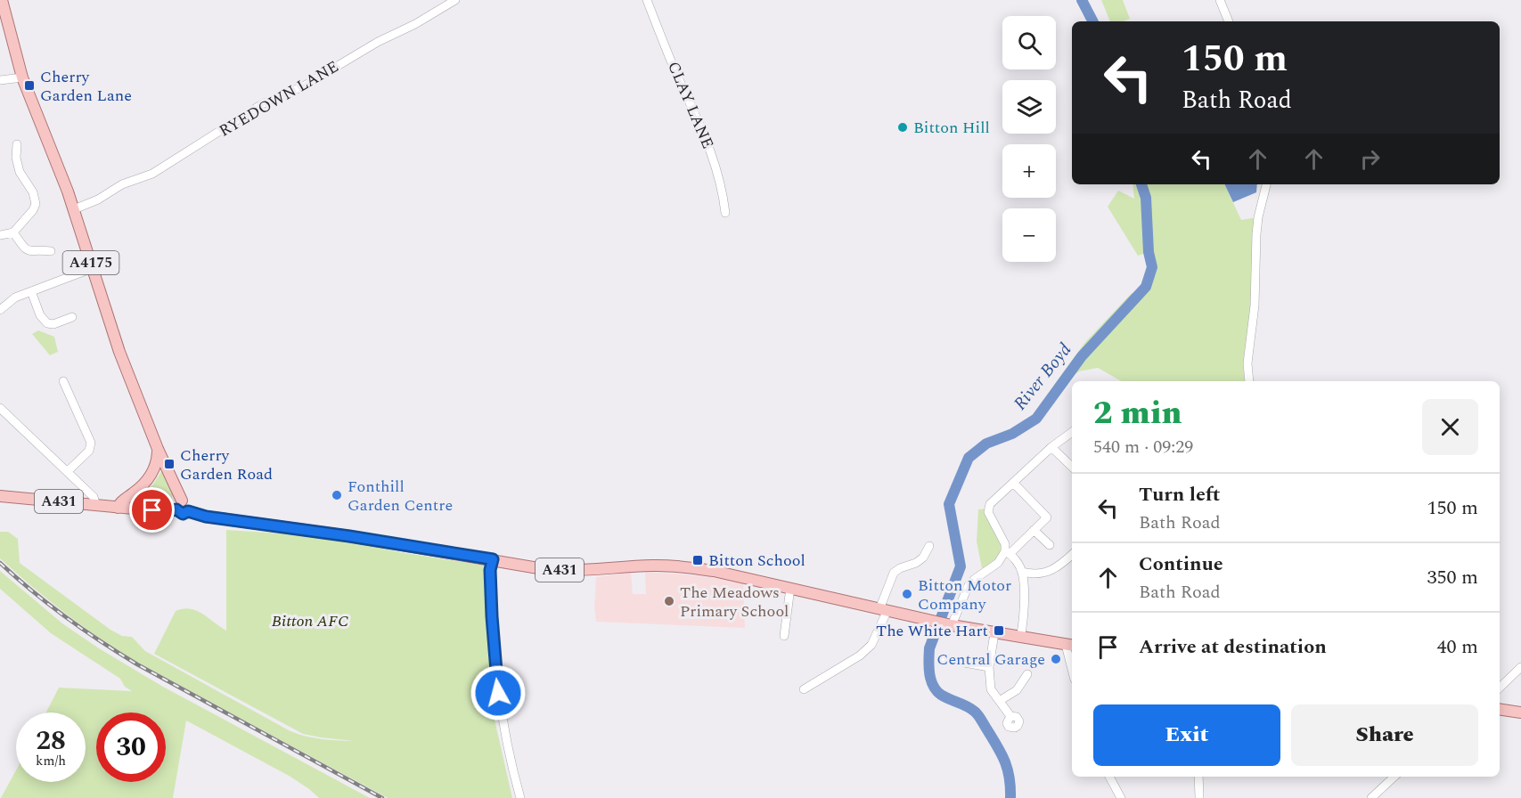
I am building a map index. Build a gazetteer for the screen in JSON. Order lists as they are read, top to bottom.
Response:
{
  "streets": {
    "main road": ["A4175", "A431"],
    "street": ["RYEDOWN LANE", "CLAY LANE"]
  },
  "crossings": [
    ["RYEDOWN LANE", "A4175"],
    ["A4175", "A431"]
  ],
  "water": ["River Boyd"],
  "parks": ["Bitton AFC"],
  "places": {
    "transit": [
      "Cherry Garden Lane",
      "Cherry Garden Road",
      "Bitton School",
      "The White Hart"
    ],
    "other": [
      "Bitton Hill",
      "Fonthill Garden Centre",
      "Bitton Motor Company",
      "The Meadows Primary School",
      "Central Garage"
    ]
  },
  "page": {
    "map_buttons": ["+", "−"],
    "turn": ["150 m", "Bath Road"],
    "heading": ["2 min", "540 m · 09:29"],
    "list": [
      {
        "name": "Turn left",
        "note": "Bath Road",
        "value": "150 m"
      },
      {
        "name": "Continue",
        "note": "Bath Road",
        "value": "350 m"
      },
      {
        "name": "Arrive at destination",
        "value": "40 m"
      }
    ],
    "buttons": ["Exit", "Share"],
    "speed": "28 km/h",
    "limit": "30"
  }
}
